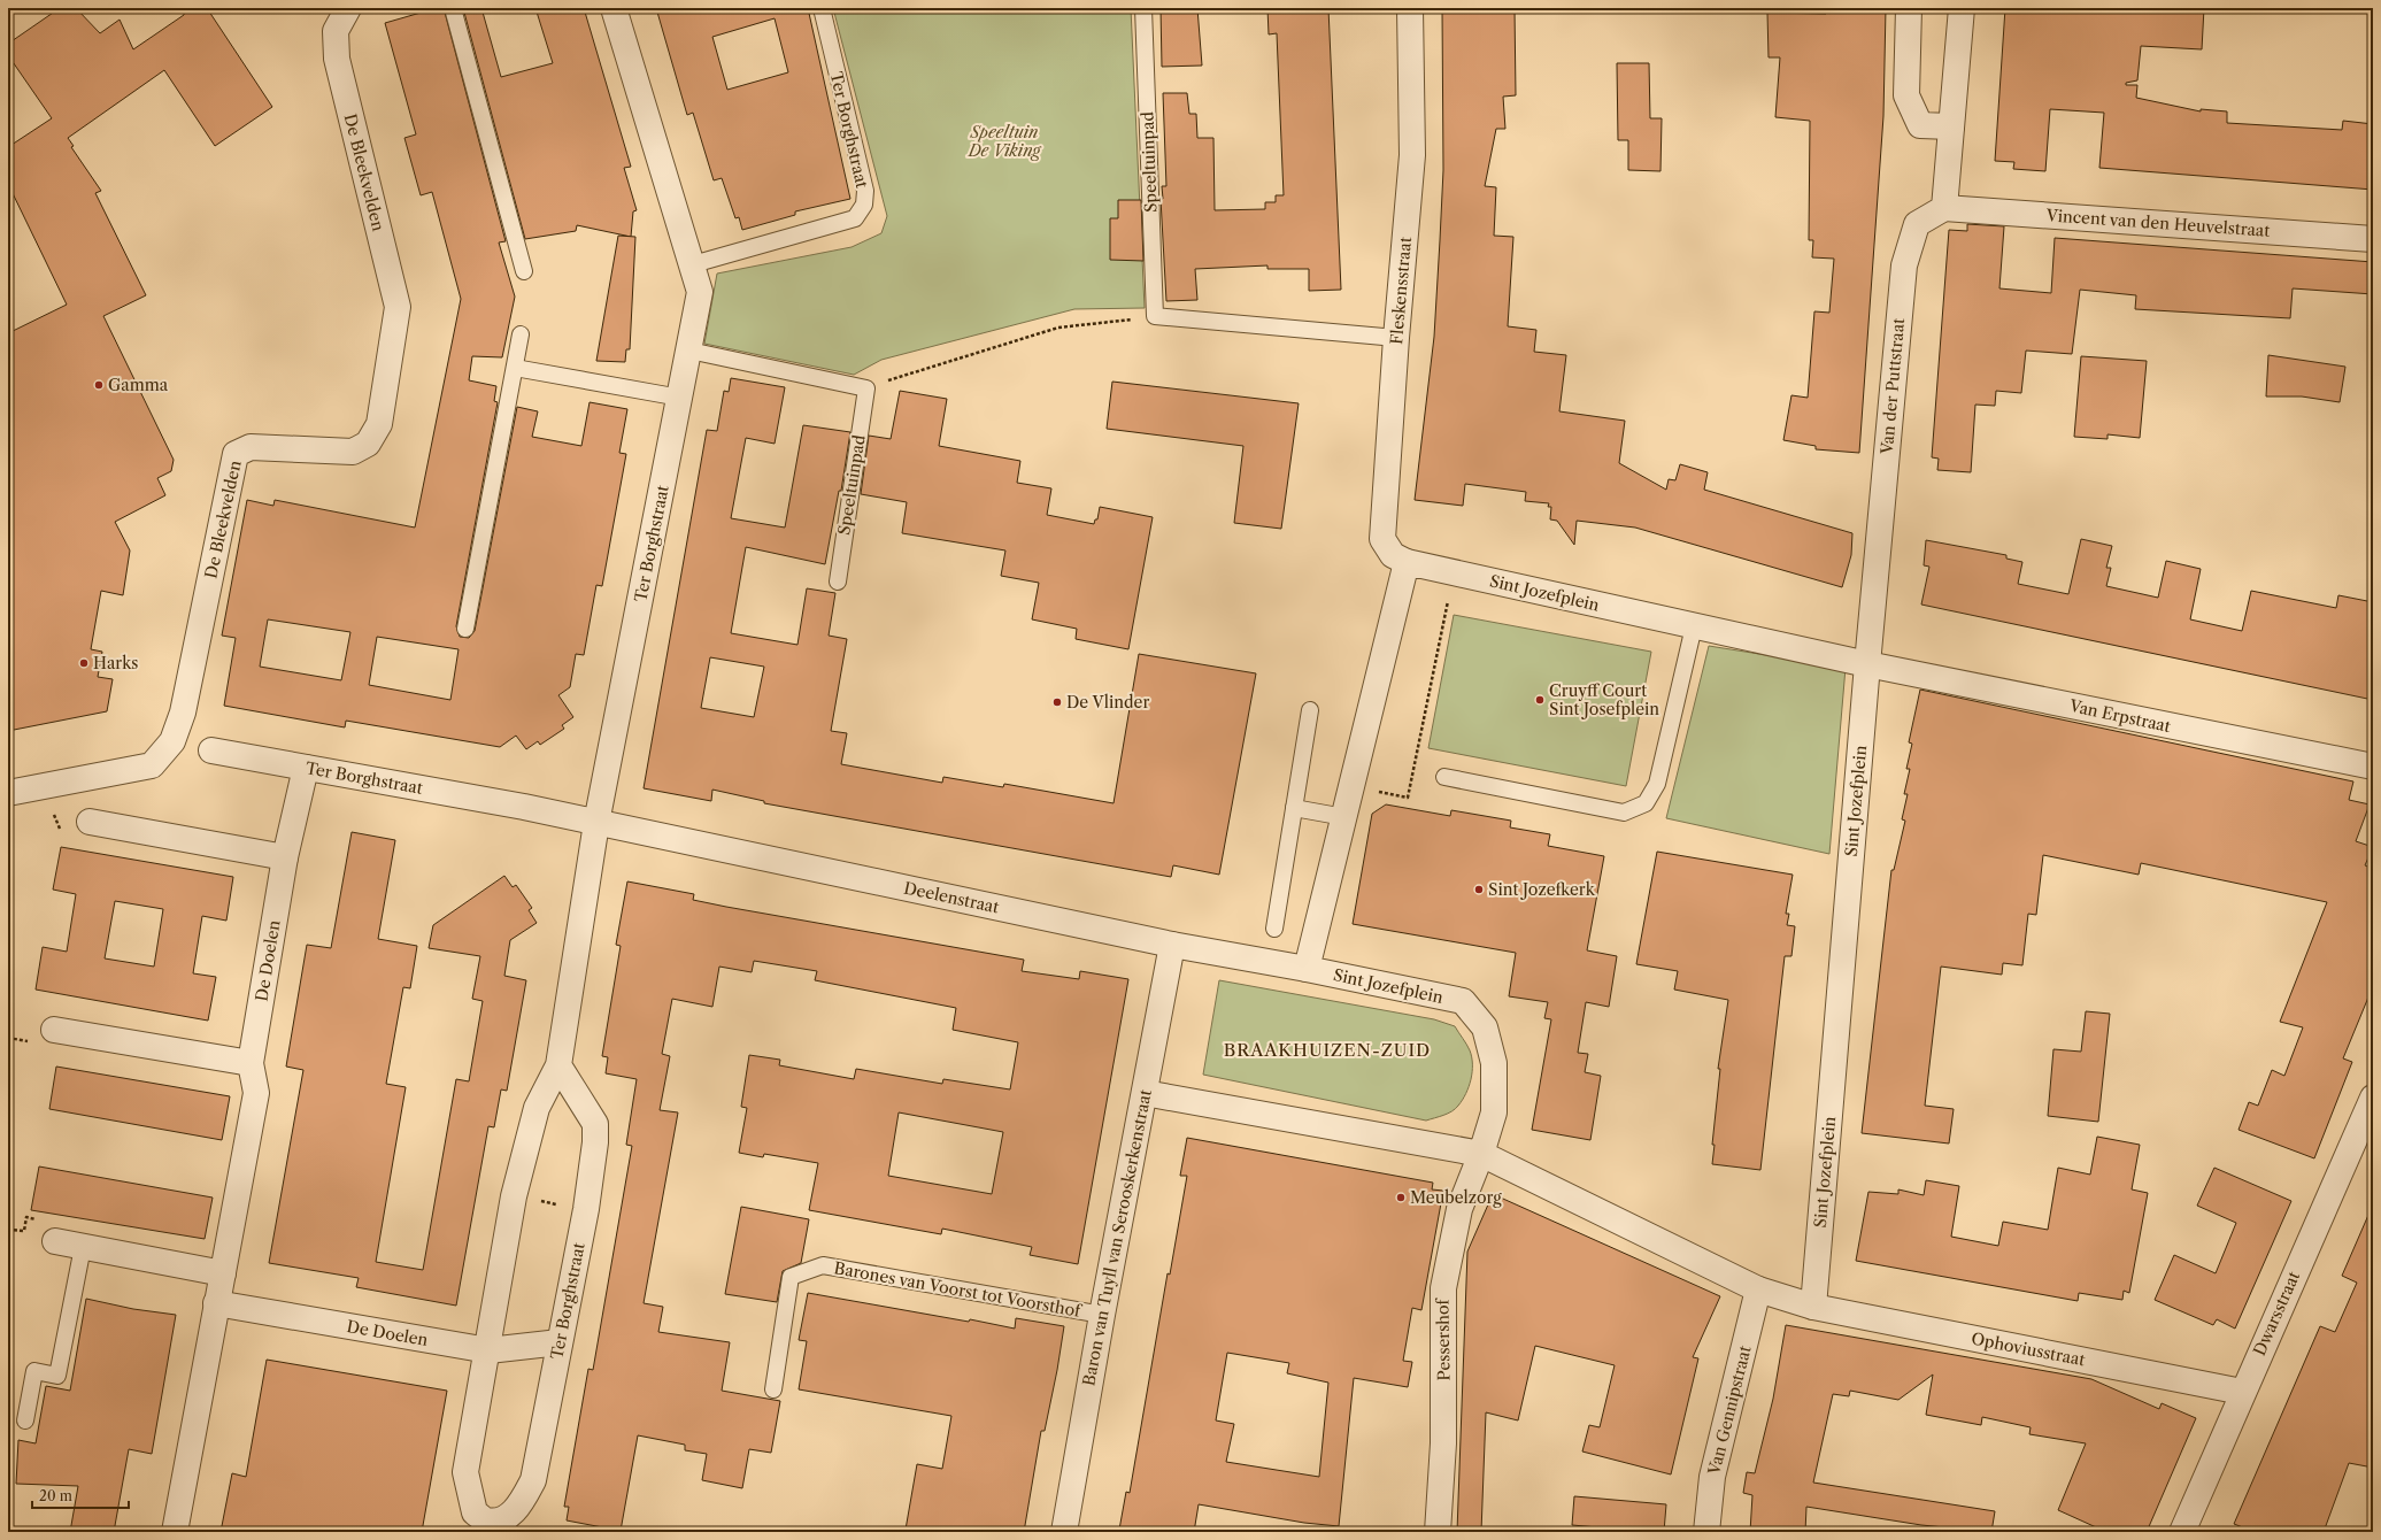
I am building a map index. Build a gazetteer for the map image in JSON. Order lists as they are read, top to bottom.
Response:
{
  "streets": {
    "street": [
      "Ter Borghstraat",
      "De Bleekvelden",
      "Vincent van den Heuvelstraat",
      "Fleskensstraat",
      "Van der Puttstraat",
      "Sint Jozefplein",
      "Van Erpstraat",
      "Deelenstraat",
      "De Doelen",
      "Baron van Tuyll van Serooskerkenstraat",
      "Dwarsstraat",
      "Pessershof",
      "Ophoviusstraat",
      "Van Gennipstraat"
    ],
    "lane": ["Speeltuinpad", "Barones van Voorst tot Voorsthof"]
  },
  "crossings": [
    ["Ter Borghstraat", "Deelenstraat"],
    ["Ter Borghstraat", "De Doelen"],
    ["Vincent van den Heuvelstraat", "Van der Puttstraat"],
    ["Fleskensstraat", "Sint Jozefplein"],
    ["Van der Puttstraat", "Sint Jozefplein"],
    ["Van der Puttstraat", "Van Erpstraat"],
    ["Sint Jozefplein", "Van Erpstraat"],
    ["Sint Jozefplein", "Deelenstraat"],
    ["Sint Jozefplein", "Pessershof"],
    ["Sint Jozefplein", "Ophoviusstraat"],
    ["Deelenstraat", "Baron van Tuyll van Serooskerkenstraat"],
    ["Baron van Tuyll van Serooskerkenstraat", "Barones van Voorst tot Voorsthof"],
    ["Dwarsstraat", "Ophoviusstraat"]
  ],
  "districts": ["BRAAKHUIZEN-ZUID"],
  "parks": ["Speeltuin De Viking"],
  "places": [
    "Gamma",
    "Harks",
    "Cruyff Court Sint Josefplein",
    "De Vlinder",
    "Sint Jozefkerk",
    "Meubelzorg"
  ],
  "scale_bar": "20 m"
}
